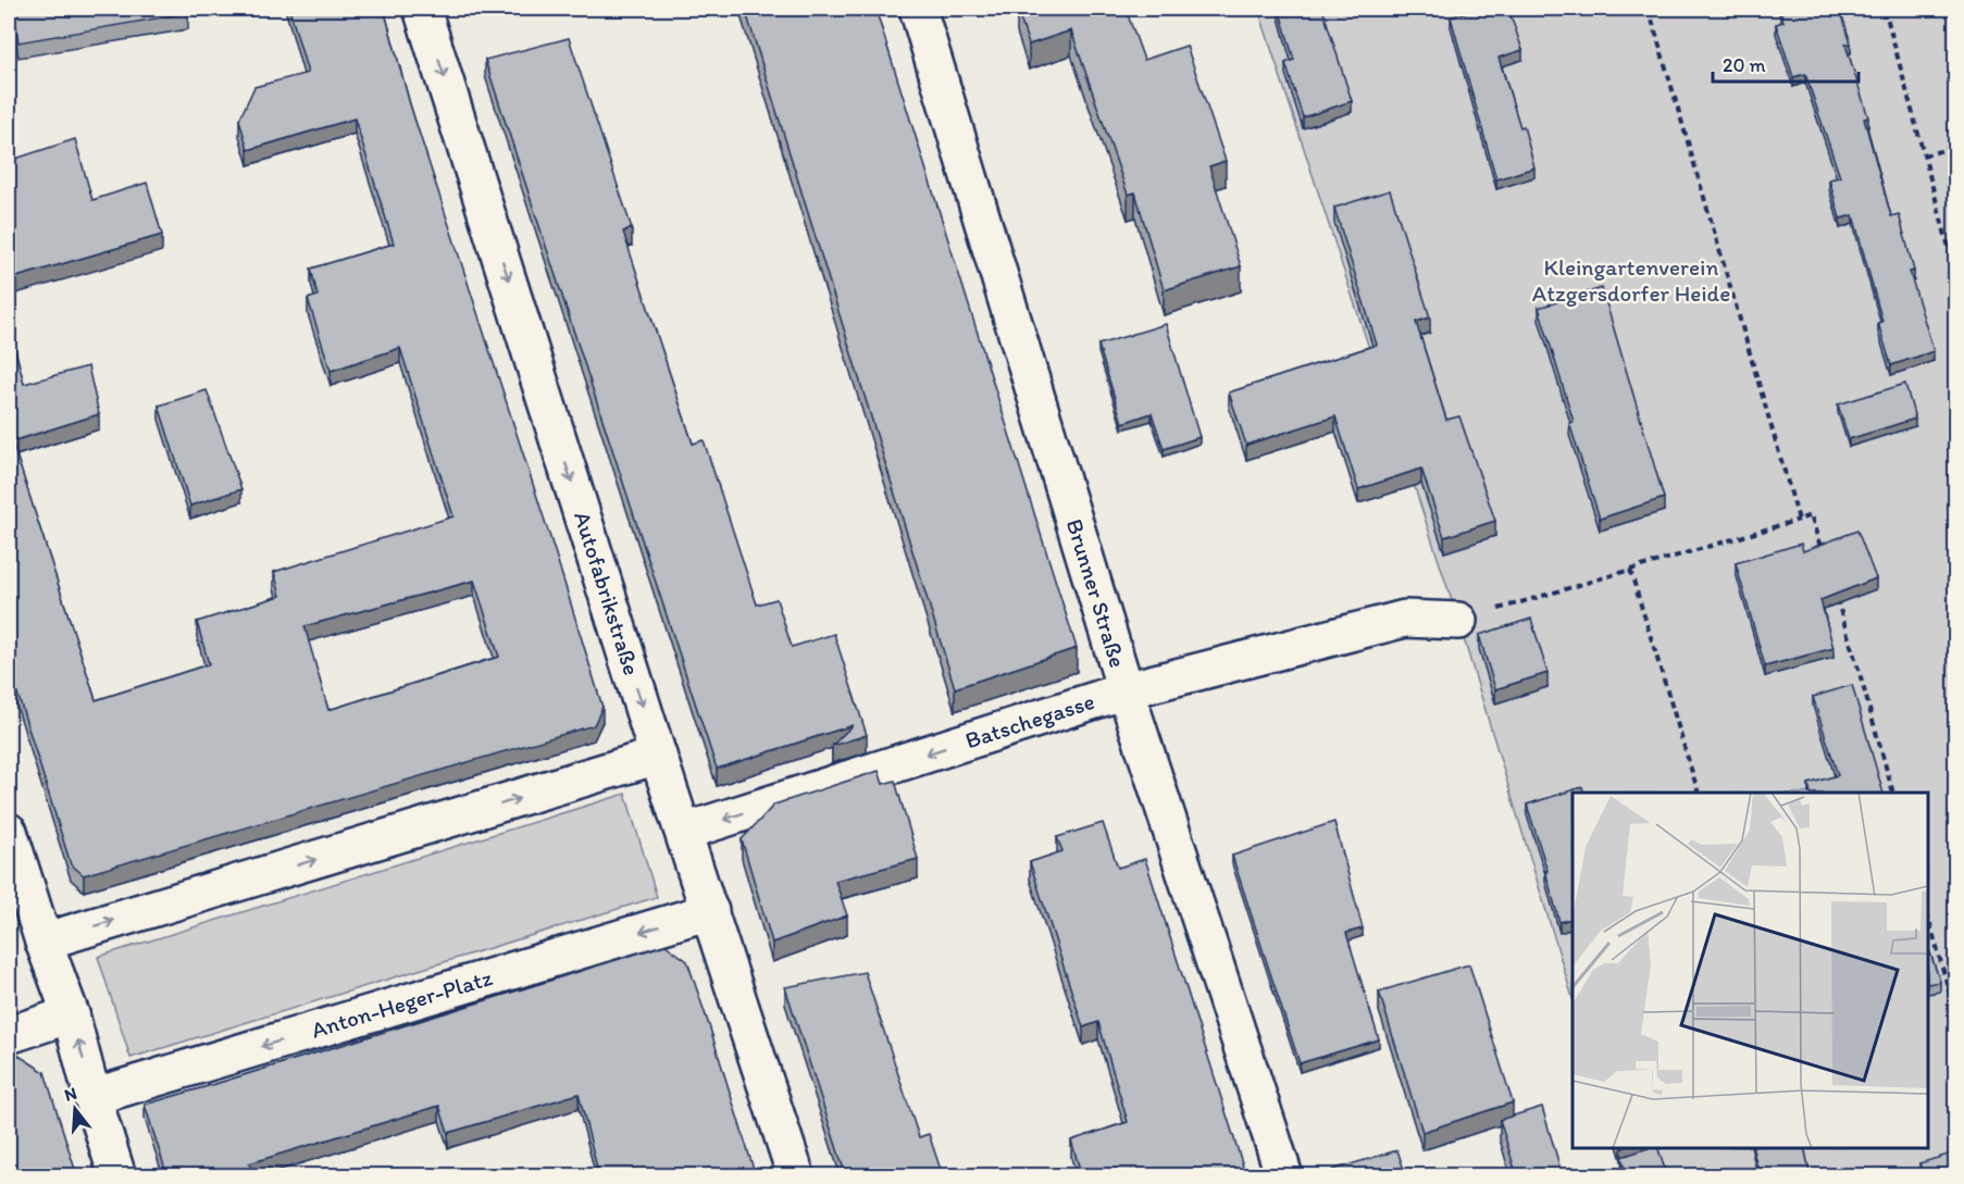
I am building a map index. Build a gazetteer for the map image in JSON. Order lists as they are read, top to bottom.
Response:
{
  "streets": {
    "street": [
      "Autofabrikstraße",
      "Brunner Straße",
      "Batschegasse",
      "Anton-Heger-Platz"
    ]
  },
  "crossings": [
    ["Autofabrikstraße", "Batschegasse"],
    ["Autofabrikstraße", "Anton-Heger-Platz"],
    ["Brunner Straße", "Batschegasse"]
  ],
  "one_way": ["Autofabrikstraße", "Batschegasse"],
  "parks": ["Kleingartenverein Atzgersdorfer Heide"],
  "scale_bar": "20 m",
  "north": "top"
}
